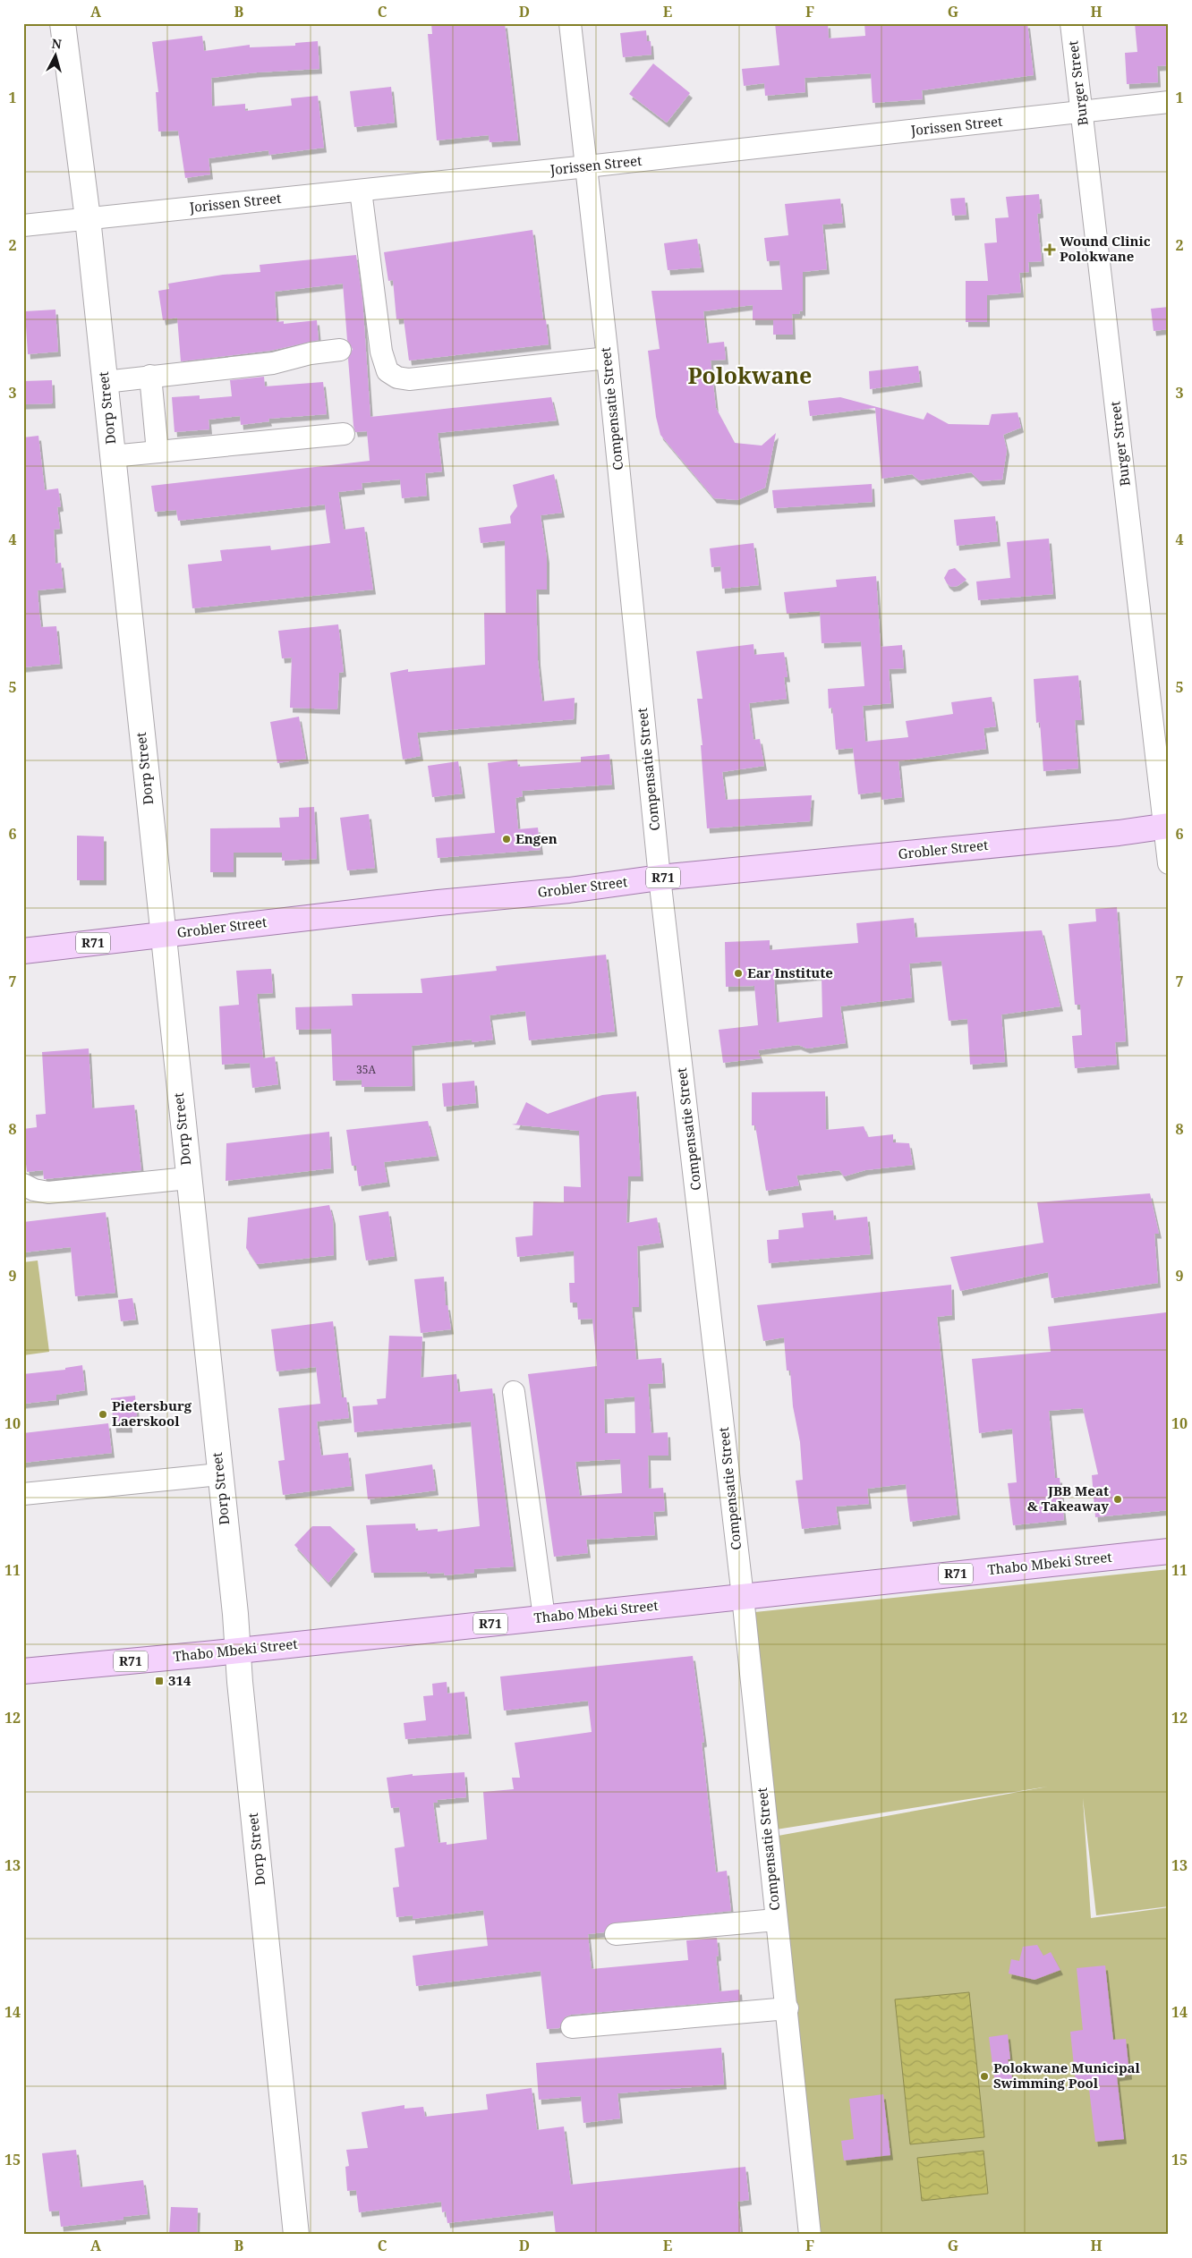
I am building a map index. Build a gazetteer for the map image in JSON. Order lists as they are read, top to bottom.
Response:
{
  "streets": {
    "main road": ["Grobler Street", "R71", "Thabo Mbeki Street"],
    "street": [
      "Burger Street",
      "Jorissen Street",
      "Dorp Street",
      "Compensatie Street"
    ]
  },
  "crossings": [
    ["Burger Street", "Jorissen Street"],
    ["Burger Street", "Grobler Street"],
    ["Jorissen Street", "Dorp Street"],
    ["Jorissen Street", "Compensatie Street"],
    ["Dorp Street", "Grobler Street"],
    ["Dorp Street", "Thabo Mbeki Street"],
    ["Compensatie Street", "Grobler Street"],
    ["Compensatie Street", "Thabo Mbeki Street"]
  ],
  "districts": ["Polokwane"],
  "places": {
    "health": ["Wound Clinic Polokwane"],
    "other": [
      "Engen",
      "Ear Institute",
      "Pietersburg Laerskool",
      "JBB Meat & Takeaway",
      "Polokwane Municipal Swimming Pool"
    ],
    "transit": ["314"]
  },
  "house_numbers": ["35A"],
  "north": "top",
  "grid": {
    "columns": [
      "A",
      "B",
      "C",
      "D",
      "E",
      "F",
      "G",
      "H"
    ],
    "rows": [
      "1",
      "2",
      "3",
      "4",
      "5",
      "6",
      "7",
      "8",
      "9",
      "10",
      "11",
      "12",
      "13",
      "14",
      "15"
    ]
  }
}
